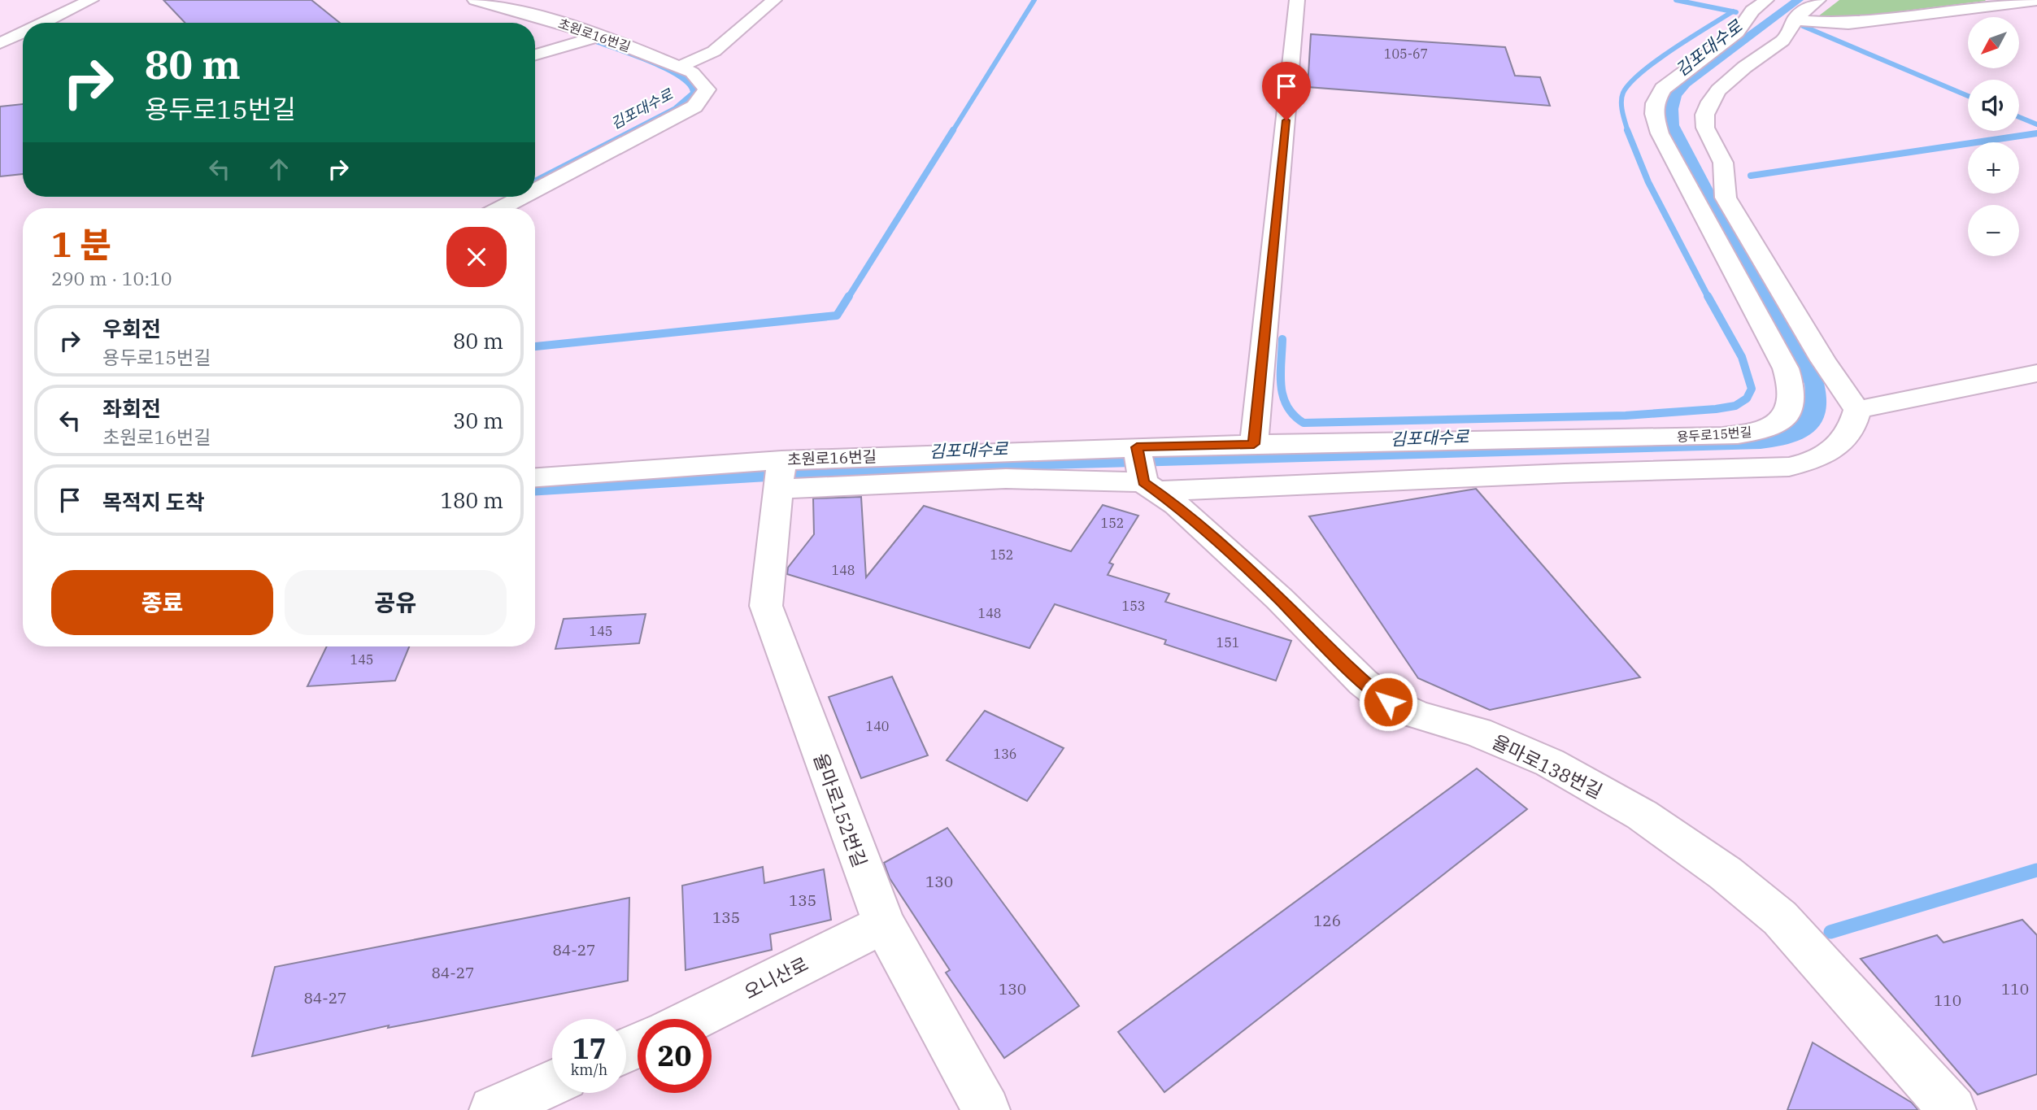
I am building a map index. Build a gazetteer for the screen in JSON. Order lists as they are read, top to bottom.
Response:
{
  "streets": {
    "street": [
      "초원로16번길",
      "용두로15번길",
      "율마로138번길",
      "율마로152번길",
      "오니산로"
    ]
  },
  "crossings": [
    ["초원로16번길", "용두로15번길"],
    ["초원로16번길", "율마로138번길"],
    ["초원로16번길", "율마로152번길"],
    ["용두로15번길", "율마로138번길"],
    ["율마로152번길", "오니산로"]
  ],
  "water": ["김포대수로"],
  "house_numbers": [
    "105-67",
    "152",
    "152",
    "148",
    "153",
    "148",
    "145",
    "151",
    "145",
    "140",
    "136",
    "130",
    "135",
    "135",
    "126",
    "84-27",
    "84-27",
    "130",
    "110",
    "84-27",
    "110"
  ],
  "north": "bottom left",
  "page": {
    "map_buttons": ["+", "−"],
    "turn": ["80 m", "용두로15번길"],
    "heading": ["1 분", "290 m · 10:10"],
    "list": [
      {
        "name": "우회전",
        "note": "용두로15번길",
        "value": "80 m"
      },
      {
        "name": "좌회전",
        "note": "초원로16번길",
        "value": "30 m"
      },
      {
        "name": "목적지 도착",
        "value": "180 m"
      }
    ],
    "buttons": ["종료", "공유"],
    "speed": "17 km/h",
    "limit": "20"
  }
}
